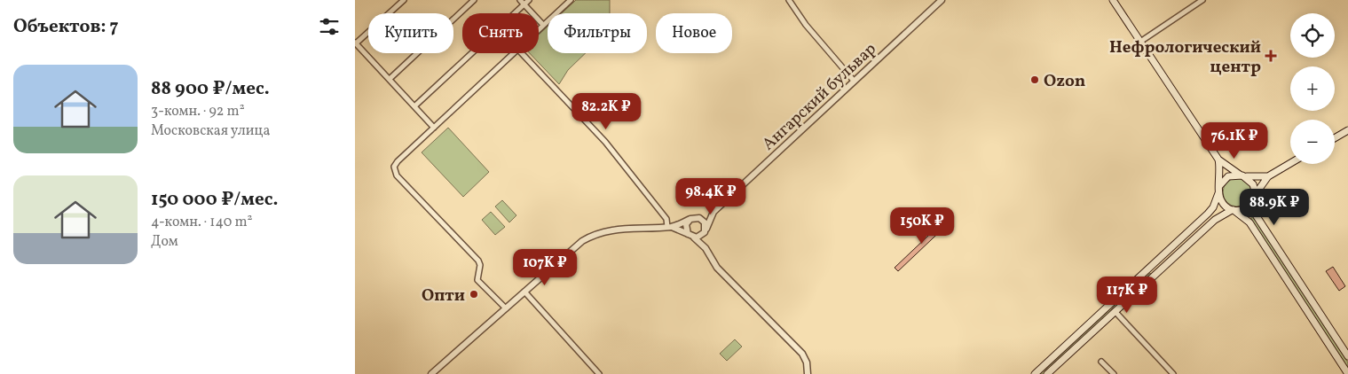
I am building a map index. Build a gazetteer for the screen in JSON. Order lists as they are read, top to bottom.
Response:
{
  "streets": {
    "street": ["Ангарский бульвар"]
  },
  "places": {
    "health": ["Нефрологический центр"],
    "other": ["Ozon", "Опти"]
  },
  "page": {
    "heading": "Объектов: 7",
    "map_buttons": ["+", "−"],
    "chip": [
      "Купить",
      "Снять",
      "Фильтры",
      "Новое"
    ],
    "list": [
      {
        "name": "88 900 ₽/мес.",
        "note": "3-комн. · 92 m² · Московская улица"
      },
      {
        "name": "150 000 ₽/мес.",
        "note": "4-комн. · 140 m² · Дом"
      }
    ],
    "price": [
      "82.2K ₽",
      "76.1K ₽",
      "98.4K ₽",
      "88.9K ₽",
      "150K ₽",
      "107K ₽",
      "117K ₽"
    ]
  }
}
